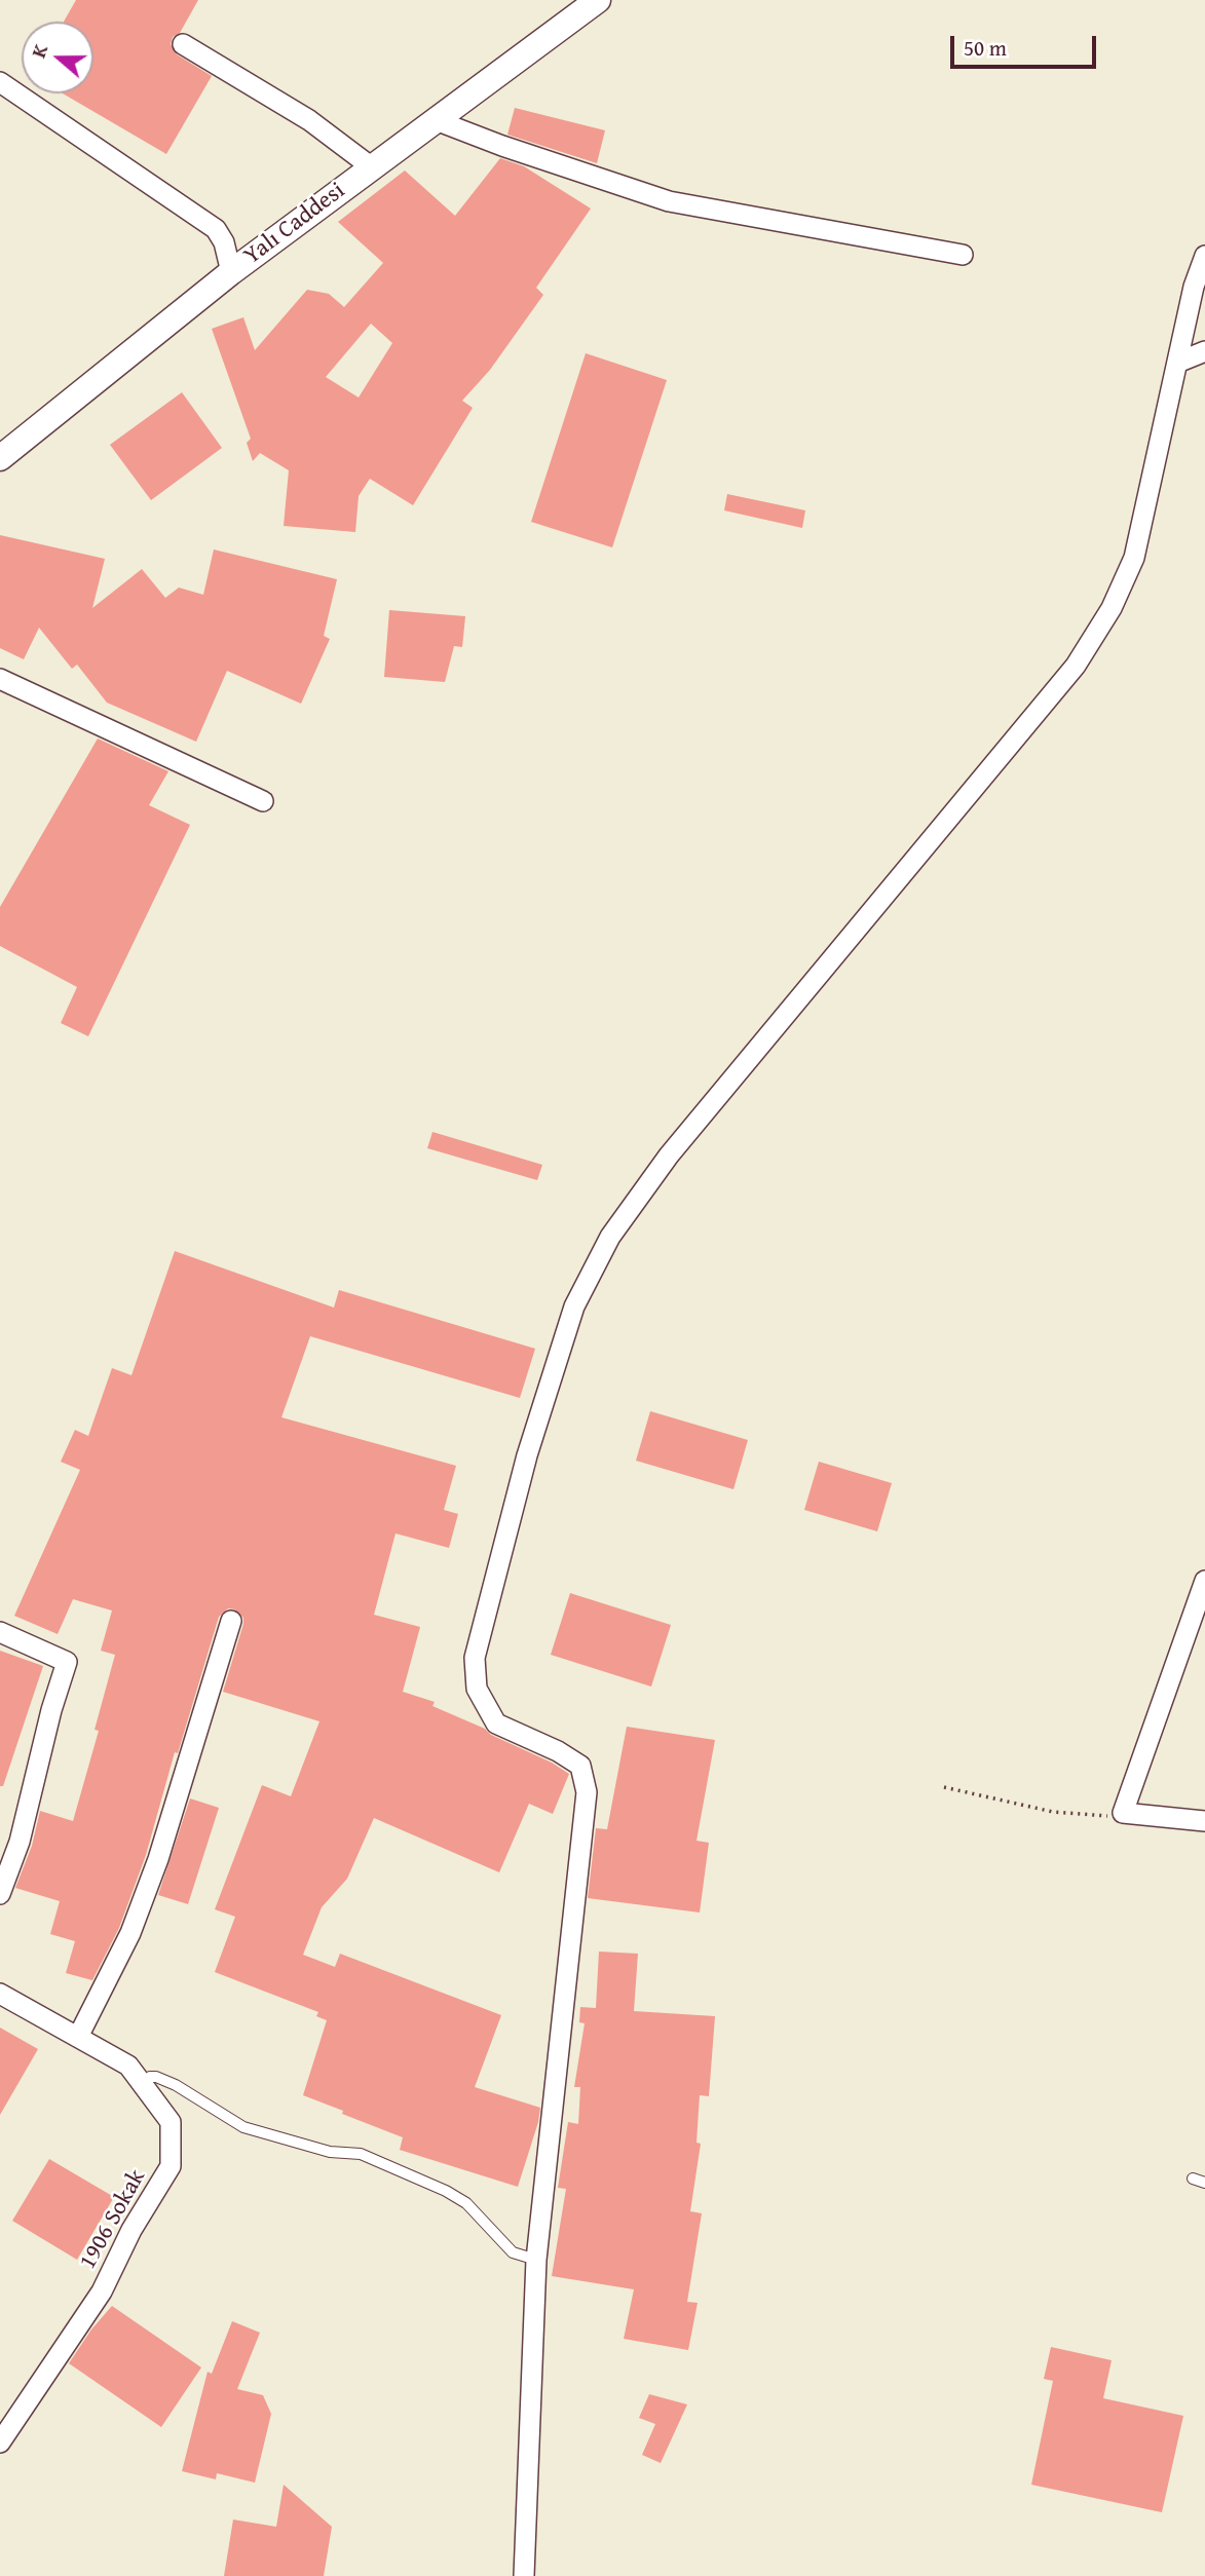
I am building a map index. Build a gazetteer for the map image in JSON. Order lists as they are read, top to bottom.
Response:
{
  "streets": {
    "street": ["Yalı Caddesi", "1906 Sokak"]
  },
  "scale_bar": "50 m",
  "north": "left"
}
